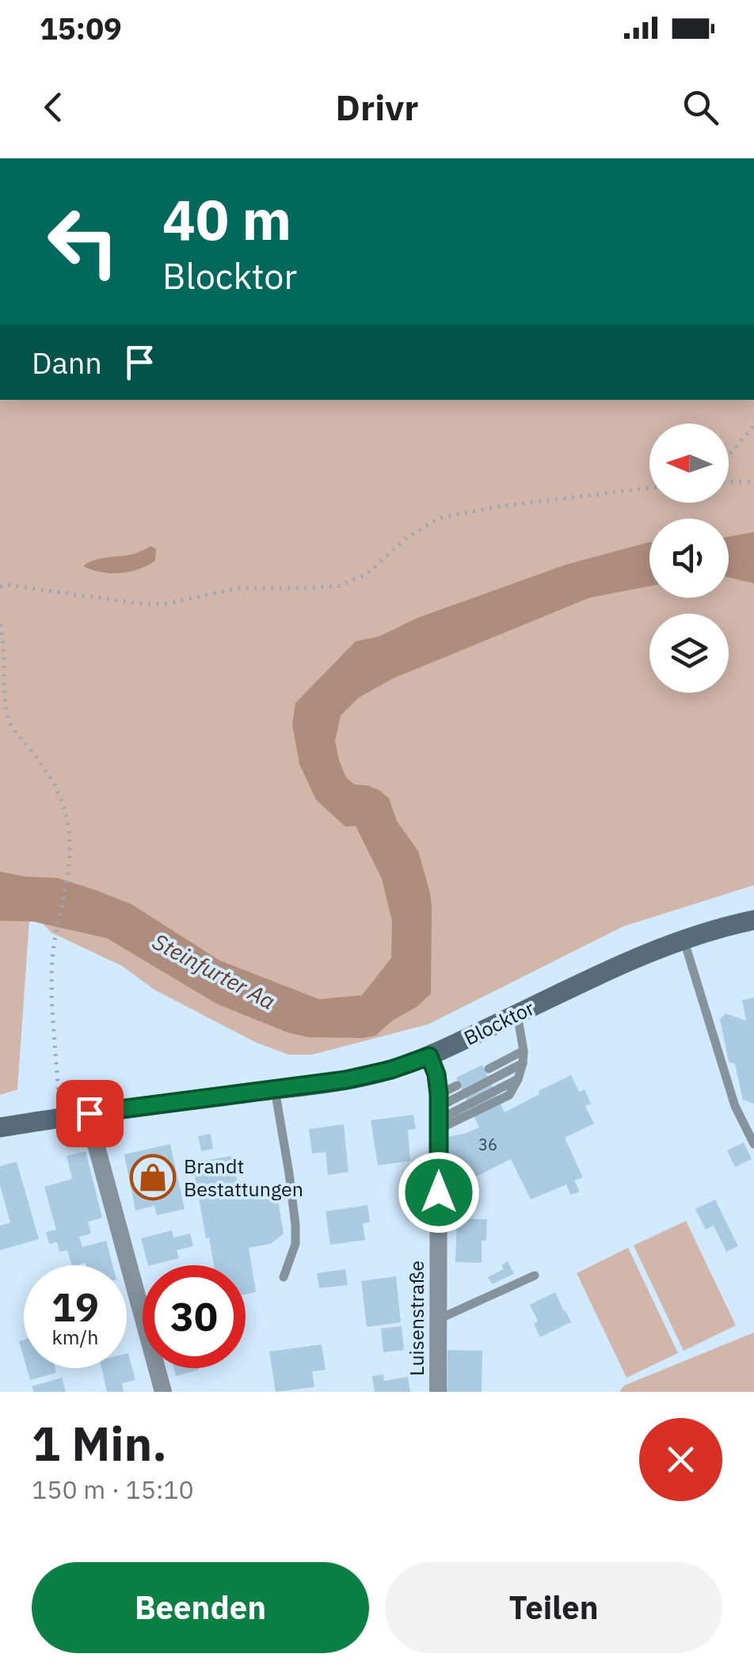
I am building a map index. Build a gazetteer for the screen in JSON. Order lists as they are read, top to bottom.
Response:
{
  "streets": {
    "main road": ["Blocktor"],
    "street": ["Luisenstraße"]
  },
  "crossings": [
    ["Blocktor", "Luisenstraße"]
  ],
  "water": ["Steinfurter Aa"],
  "places": {
    "shop": ["Brandt Bestattungen"]
  },
  "house_numbers": ["36"],
  "north": "left",
  "page": {
    "status": "15:09",
    "header": "Drivr",
    "turn": ["40 m", "Blocktor"],
    "then": "Dann",
    "speed": "19 km/h",
    "limit": "30",
    "heading": ["1 Min.", "150 m · 15:10"],
    "buttons": ["Beenden", "Teilen"]
  }
}
